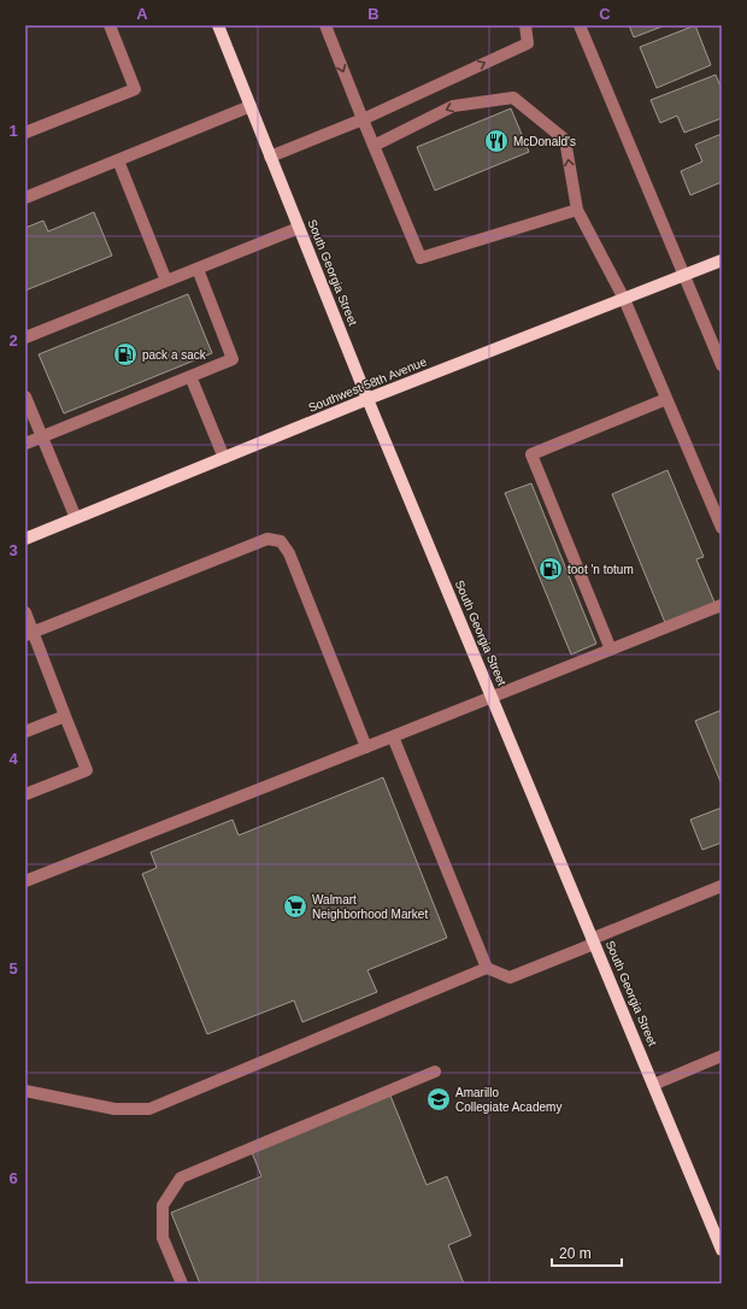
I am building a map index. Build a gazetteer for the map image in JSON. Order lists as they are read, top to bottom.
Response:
{
  "streets": {
    "main road": ["South Georgia Street", "Southwest 58th Avenue"]
  },
  "crossings": [
    ["South Georgia Street", "Southwest 58th Avenue"]
  ],
  "places": {
    "restaurant": ["McDonald's"],
    "fuel station": ["pack a sack", "toot 'n totum"],
    "supermarket": ["Walmart Neighborhood Market"],
    "school or university": ["Amarillo Collegiate Academy"]
  },
  "scale_bar": "20 m",
  "grid": {
    "columns": ["A", "B", "C"],
    "rows": [
      "1",
      "2",
      "3",
      "4",
      "5",
      "6"
    ]
  }
}
